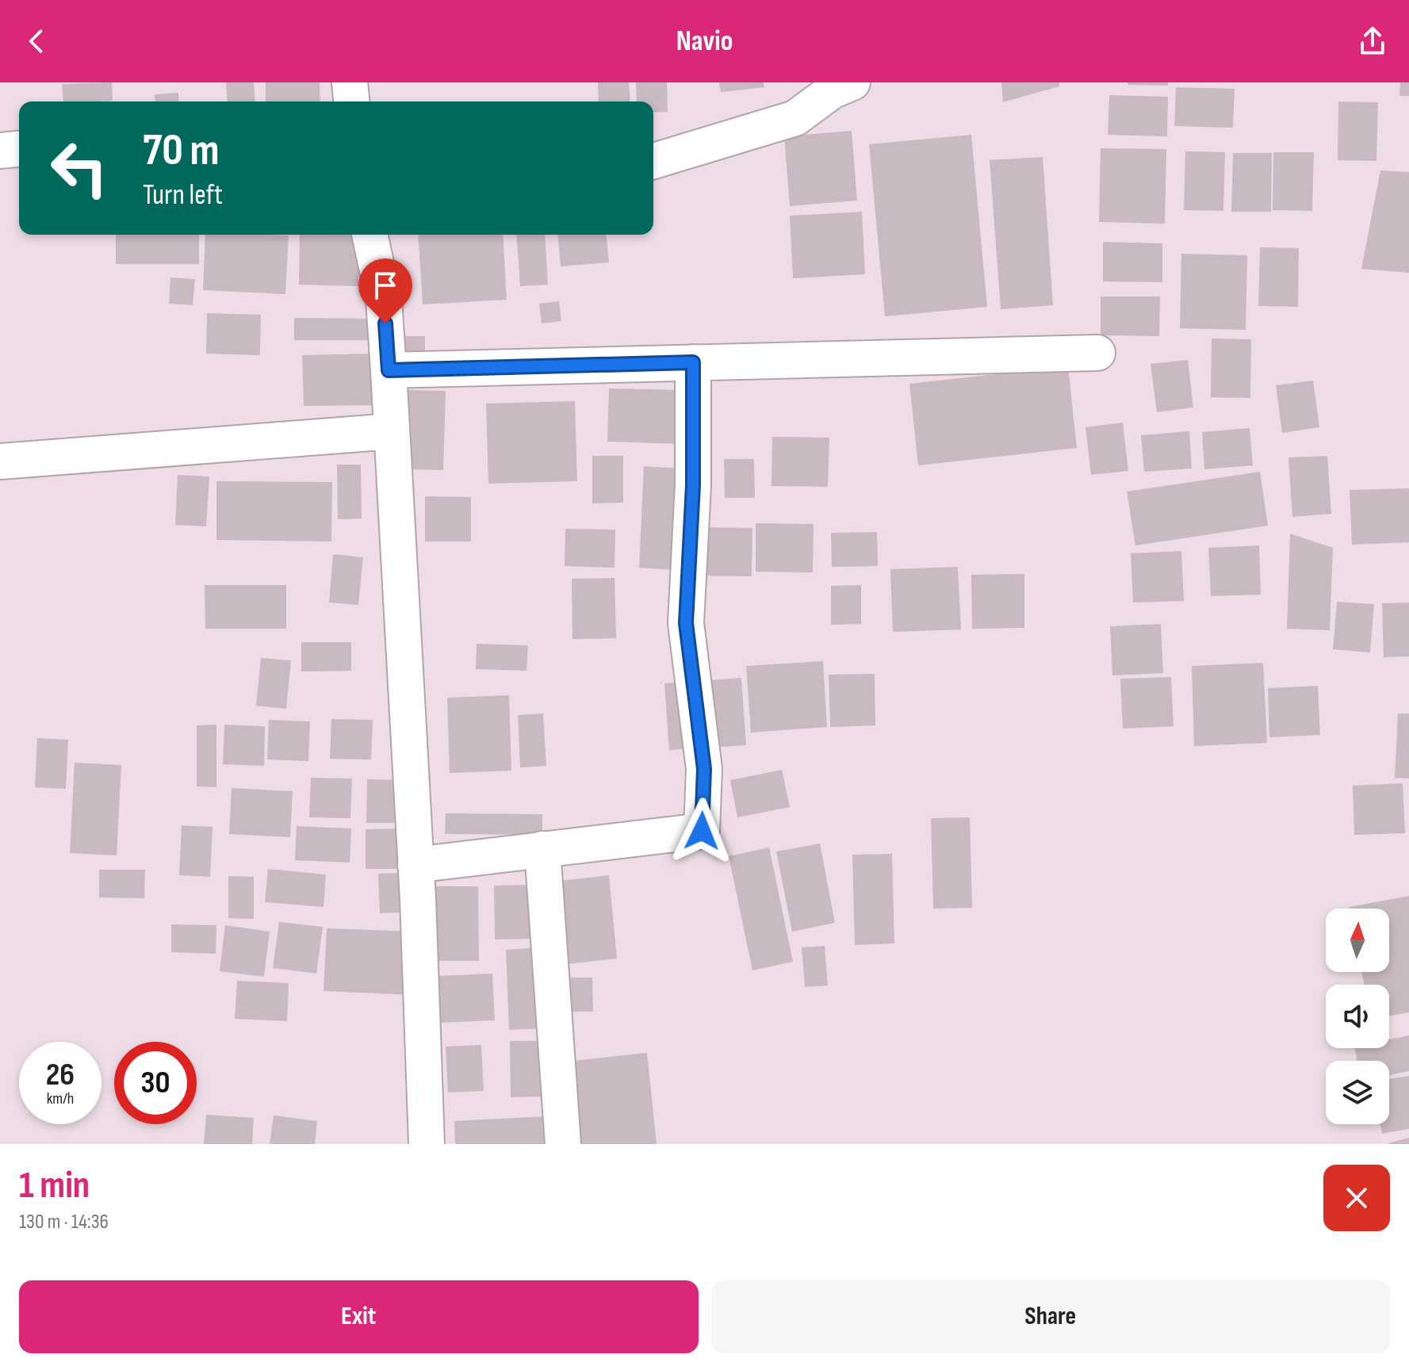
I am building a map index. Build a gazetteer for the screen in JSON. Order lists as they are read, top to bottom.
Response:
{
  "north": "top",
  "page": {
    "header": "Navio",
    "turn": ["70 m", "Turn left"],
    "speed": "26 km/h",
    "limit": "30",
    "heading": ["1 min", "130 m · 14:36"],
    "buttons": ["Exit", "Share"]
  }
}
